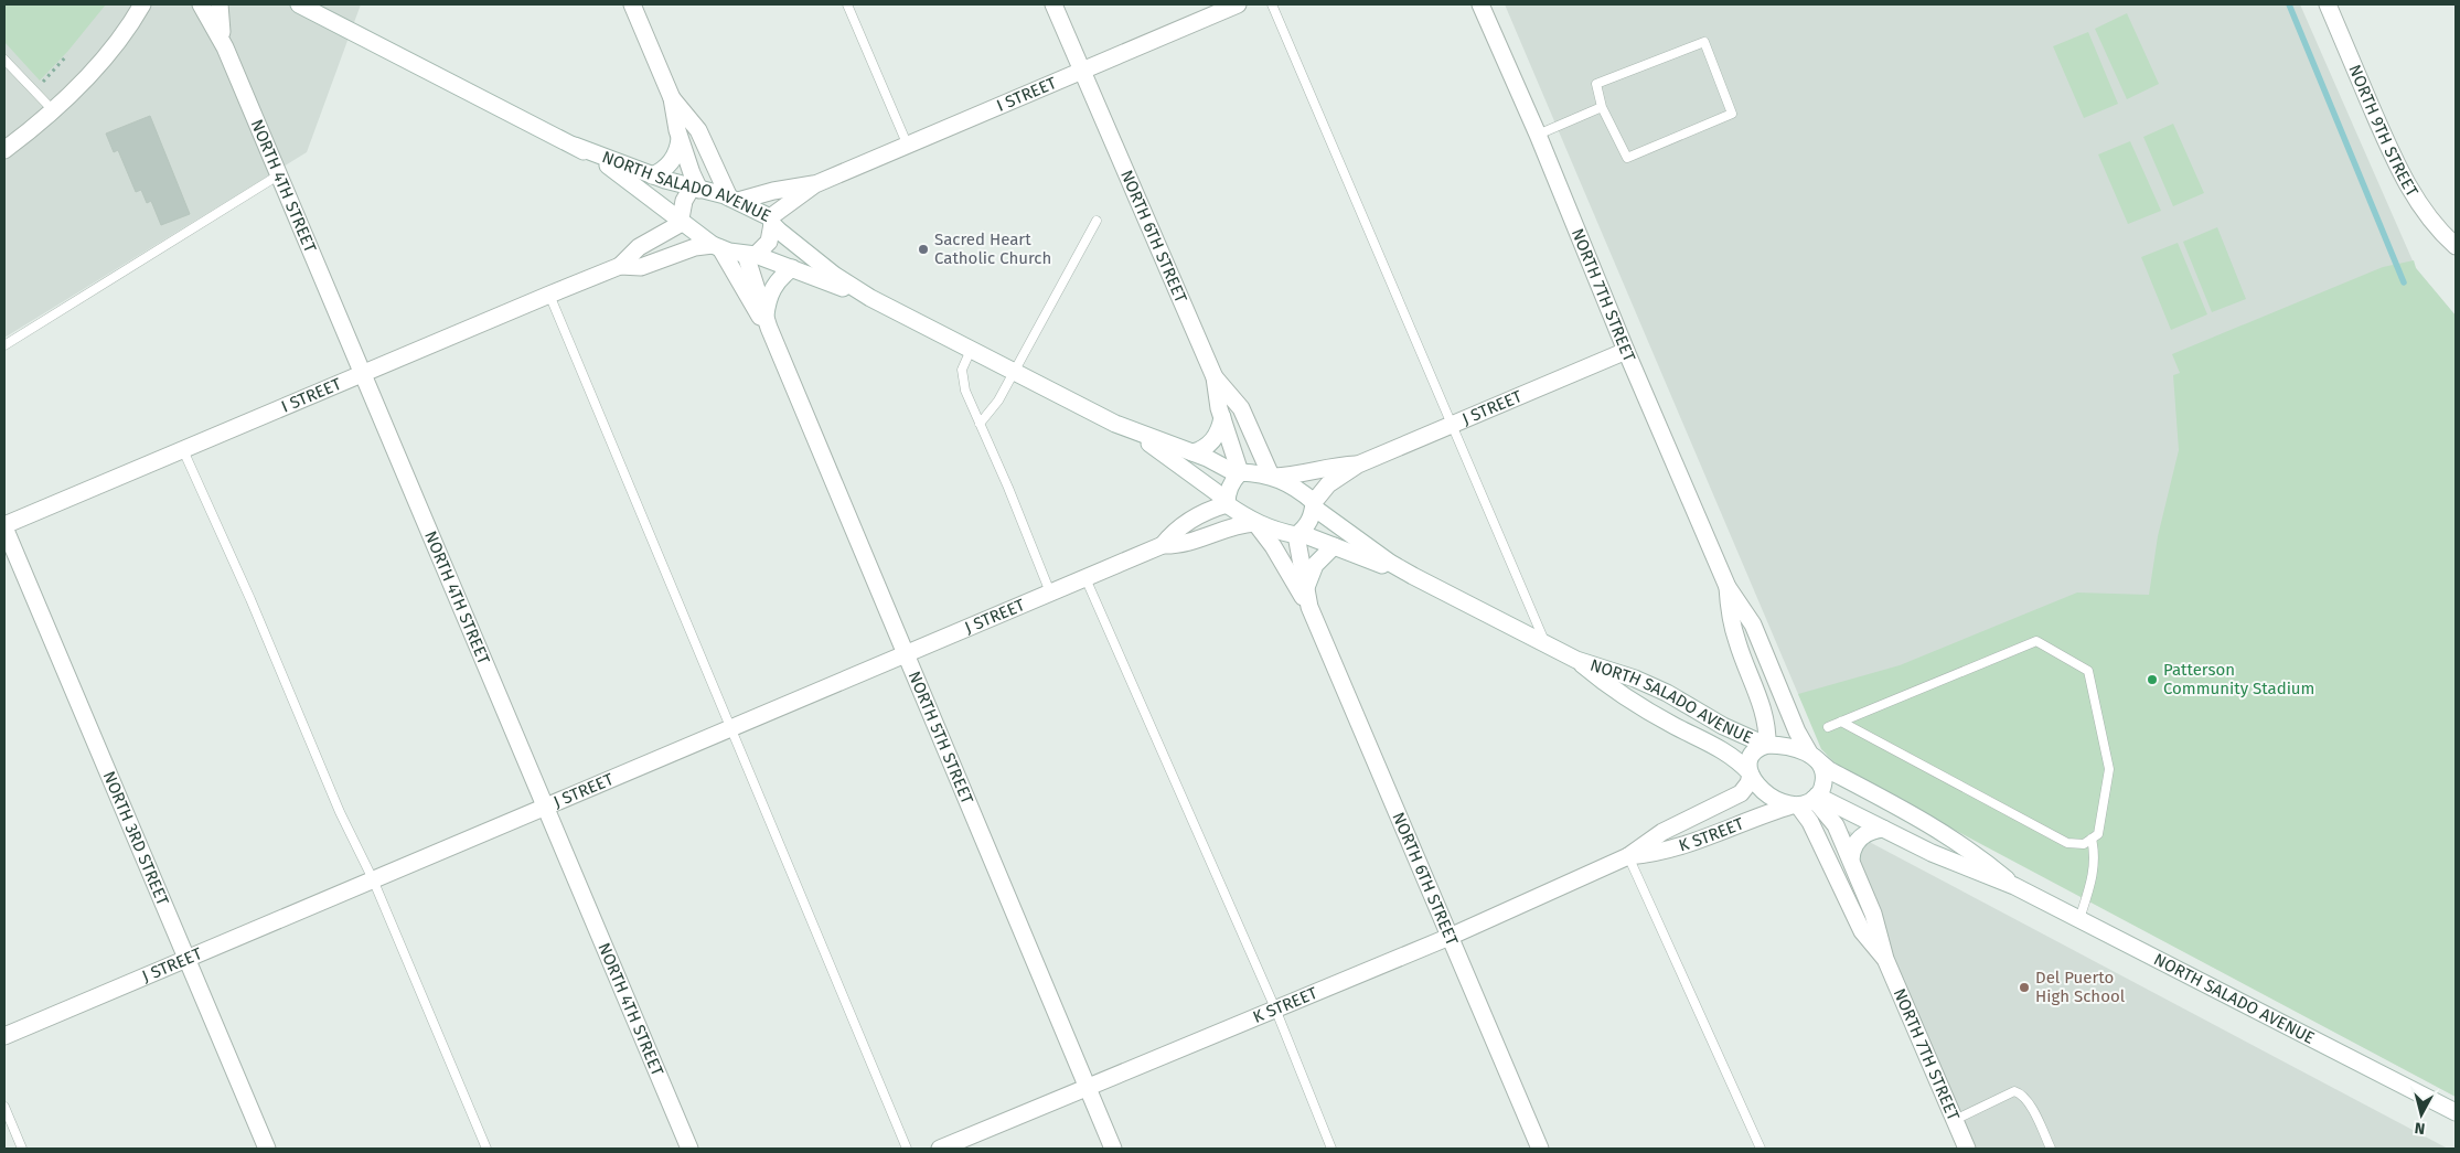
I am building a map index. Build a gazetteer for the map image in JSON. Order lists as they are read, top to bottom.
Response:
{
  "streets": {
    "street": [
      "I STREET",
      "NORTH 9TH STREET",
      "NORTH 4TH STREET",
      "NORTH SALADO AVENUE",
      "NORTH 6TH STREET",
      "NORTH 7TH STREET",
      "J STREET",
      "NORTH 5TH STREET",
      "K STREET",
      "NORTH 3RD STREET"
    ]
  },
  "crossings": [
    ["I STREET", "NORTH 4TH STREET"],
    ["I STREET", "NORTH SALADO AVENUE"],
    ["I STREET", "NORTH 6TH STREET"],
    ["I STREET", "NORTH 5TH STREET"],
    ["I STREET", "NORTH 3RD STREET"],
    ["NORTH 4TH STREET", "J STREET"],
    ["NORTH SALADO AVENUE", "NORTH 6TH STREET"],
    ["NORTH SALADO AVENUE", "NORTH 7TH STREET"],
    ["NORTH SALADO AVENUE", "J STREET"],
    ["NORTH SALADO AVENUE", "NORTH 5TH STREET"],
    ["NORTH SALADO AVENUE", "K STREET"],
    ["NORTH 6TH STREET", "J STREET"],
    ["NORTH 6TH STREET", "K STREET"],
    ["NORTH 7TH STREET", "J STREET"],
    ["NORTH 7TH STREET", "K STREET"],
    ["J STREET", "NORTH 5TH STREET"],
    ["J STREET", "NORTH 3RD STREET"],
    ["NORTH 5TH STREET", "K STREET"]
  ],
  "places": ["Sacred Heart Catholic Church", "Patterson Community Stadium", "Del Puerto High School"],
  "north": "bottom"
}
